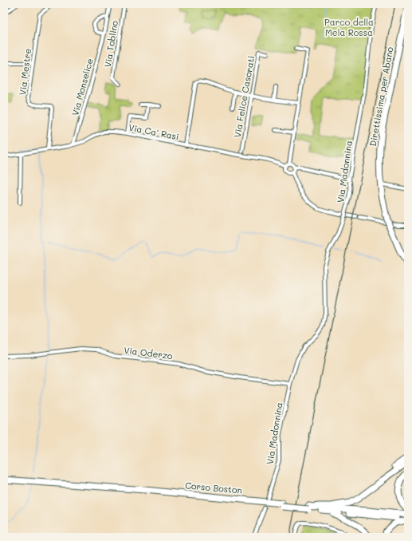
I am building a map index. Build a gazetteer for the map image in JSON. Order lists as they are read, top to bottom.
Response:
{
  "streets": {
    "highway": ["Direttissima per Abano", "Corso Boston"],
    "street": [
      "Via Toblino",
      "Via Mestre",
      "Via Monselice",
      "Via Felice Casorati",
      "Via Ca' Rasi",
      "Via Madonnina",
      "Via Oderzo"
    ]
  },
  "crossings": [
    ["Via Mestre", "Via Ca' Rasi"],
    ["Via Monselice", "Via Ca' Rasi"],
    ["Via Madonnina", "Via Oderzo"]
  ],
  "parks": ["Parco della Mela Rossa"]
}
